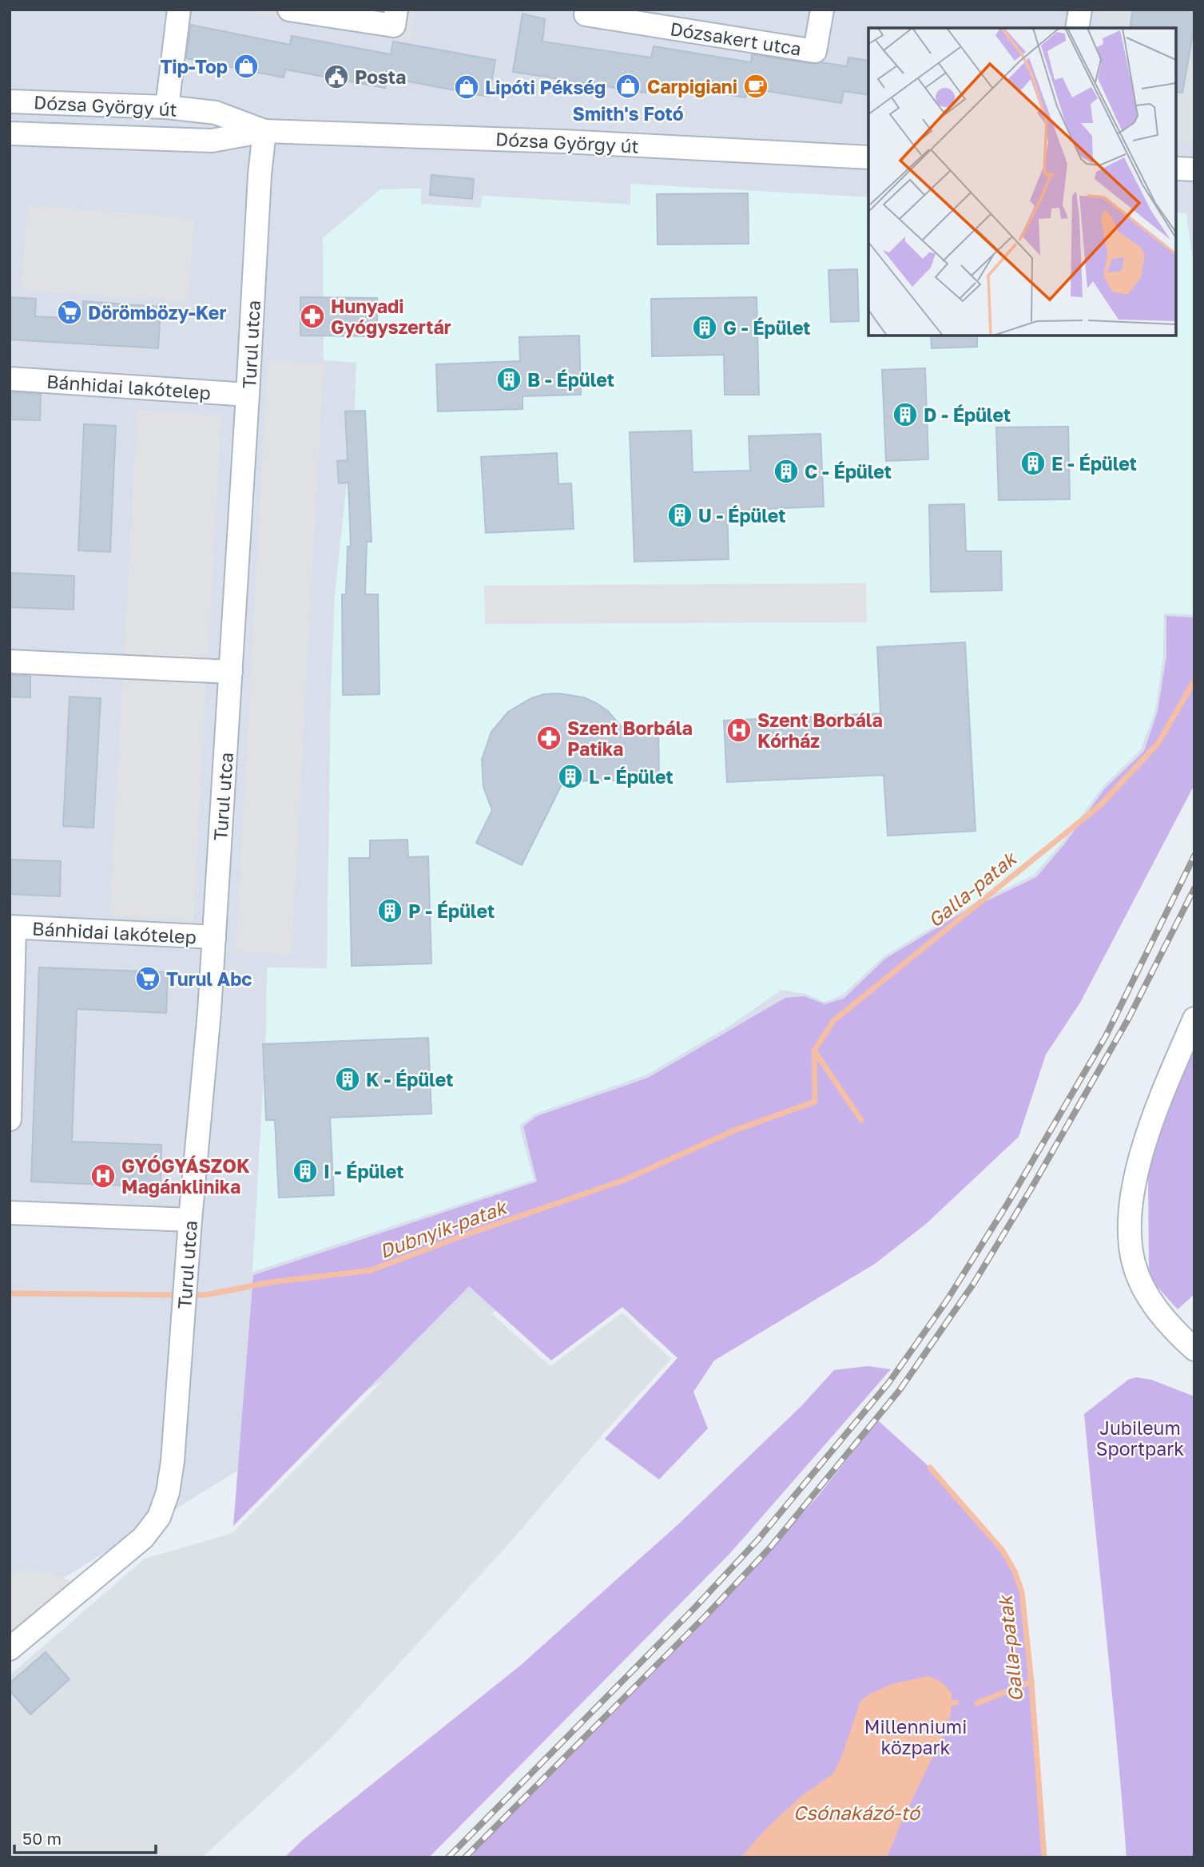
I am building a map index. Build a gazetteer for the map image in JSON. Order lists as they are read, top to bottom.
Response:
{
  "streets": {
    "street": [
      "Dózsakert utca",
      "Dózsa György út",
      "Turul utca",
      "Bánhidai lakótelep"
    ]
  },
  "crossings": [
    ["Dózsa György út", "Turul utca"],
    ["Turul utca", "Bánhidai lakótelep"]
  ],
  "water": ["Galla-patak", "Dubnyik-patak", "Csónakázó-tó"],
  "parks": ["Jubileum Sportpark", "Millenniumi közpark"],
  "places": {
    "shop": ["Tip-Top", "Smith's Fotó", "Lipóti Pékség"],
    "public building": ["Posta"],
    "cafe": ["Carpigiani"],
    "supermarket": ["Dörömbözy-Ker", "Turul Abc"],
    "pharmacy": ["Hunyadi Gyógyszertár", "Szent Borbála Patika"],
    "building": [
      "G - Épület",
      "B - Épület",
      "D - Épület",
      "E - Épület",
      "C - Épület",
      "U - Épület",
      "L - Épület",
      "P - Épület",
      "K - Épület",
      "I - Épület"
    ],
    "hospital": ["Szent Borbála Kórház", "GYÓGYÁSZOK Magánklinika"]
  },
  "scale_bar": "50 m"
}
